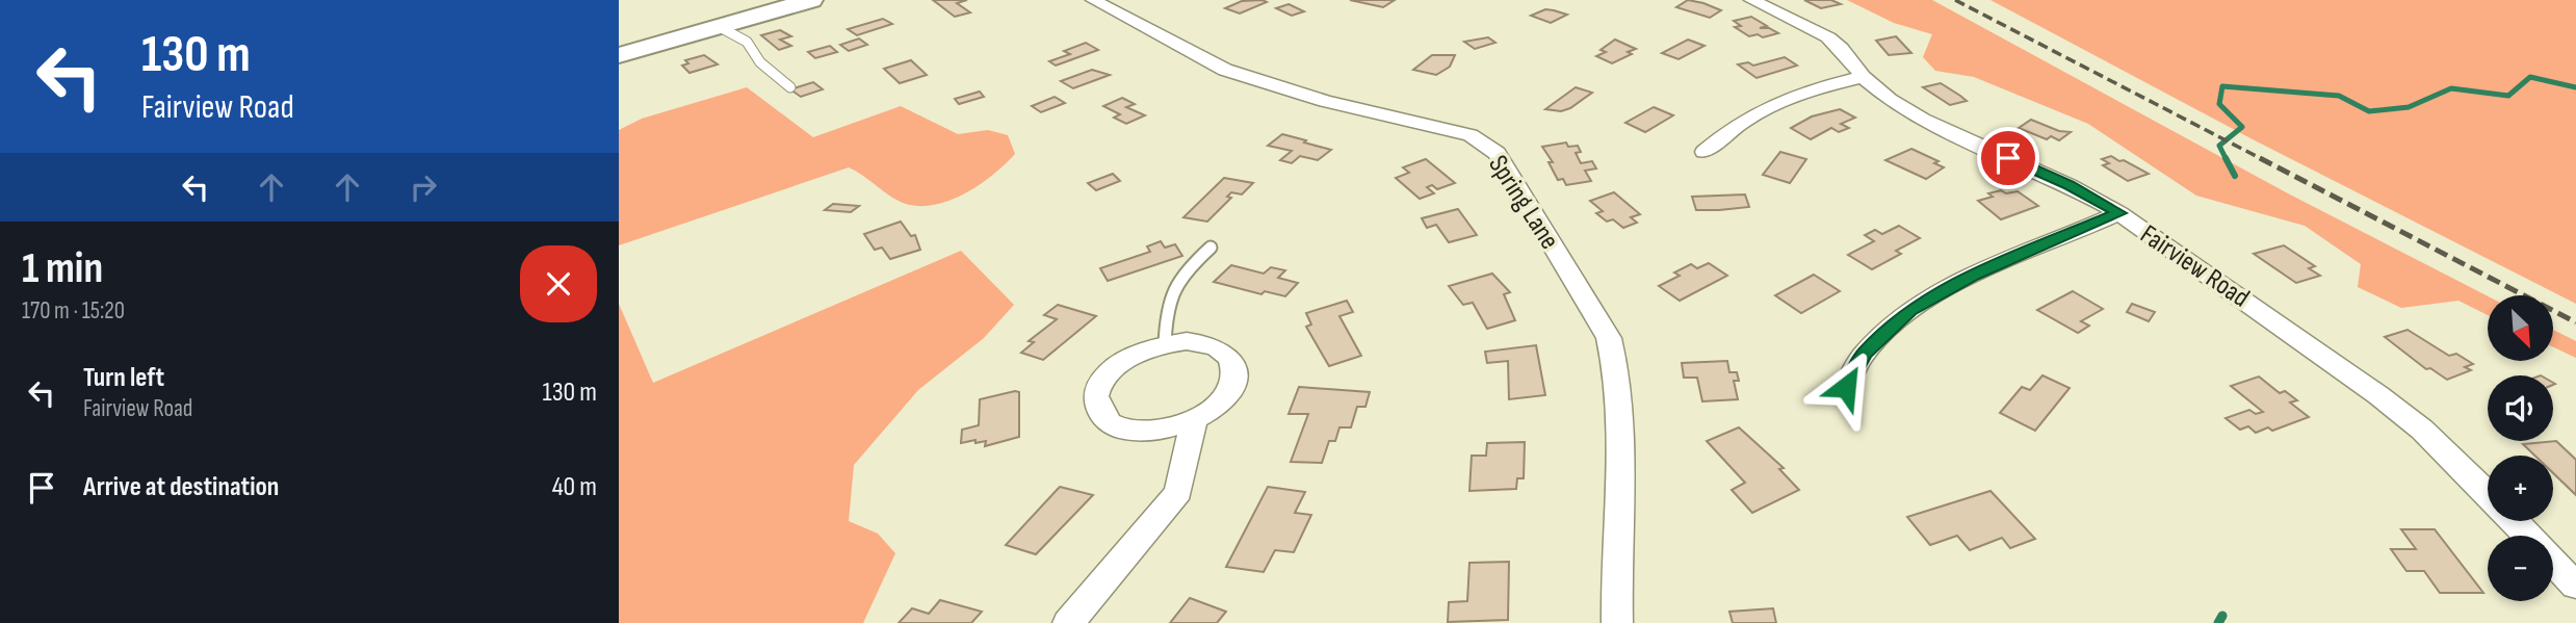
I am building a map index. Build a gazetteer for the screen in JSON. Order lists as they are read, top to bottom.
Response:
{
  "streets": {
    "street": ["Spring Lane", "Fairview Road"]
  },
  "north": "bottom right",
  "page": {
    "turn": ["130 m", "Fairview Road"],
    "heading": ["1 min", "170 m · 15:20"],
    "map_buttons": ["+", "−"],
    "list": [
      {
        "name": "Turn left",
        "note": "Fairview Road",
        "value": "130 m"
      },
      {
        "name": "Arrive at destination",
        "value": "40 m"
      }
    ]
  }
}
